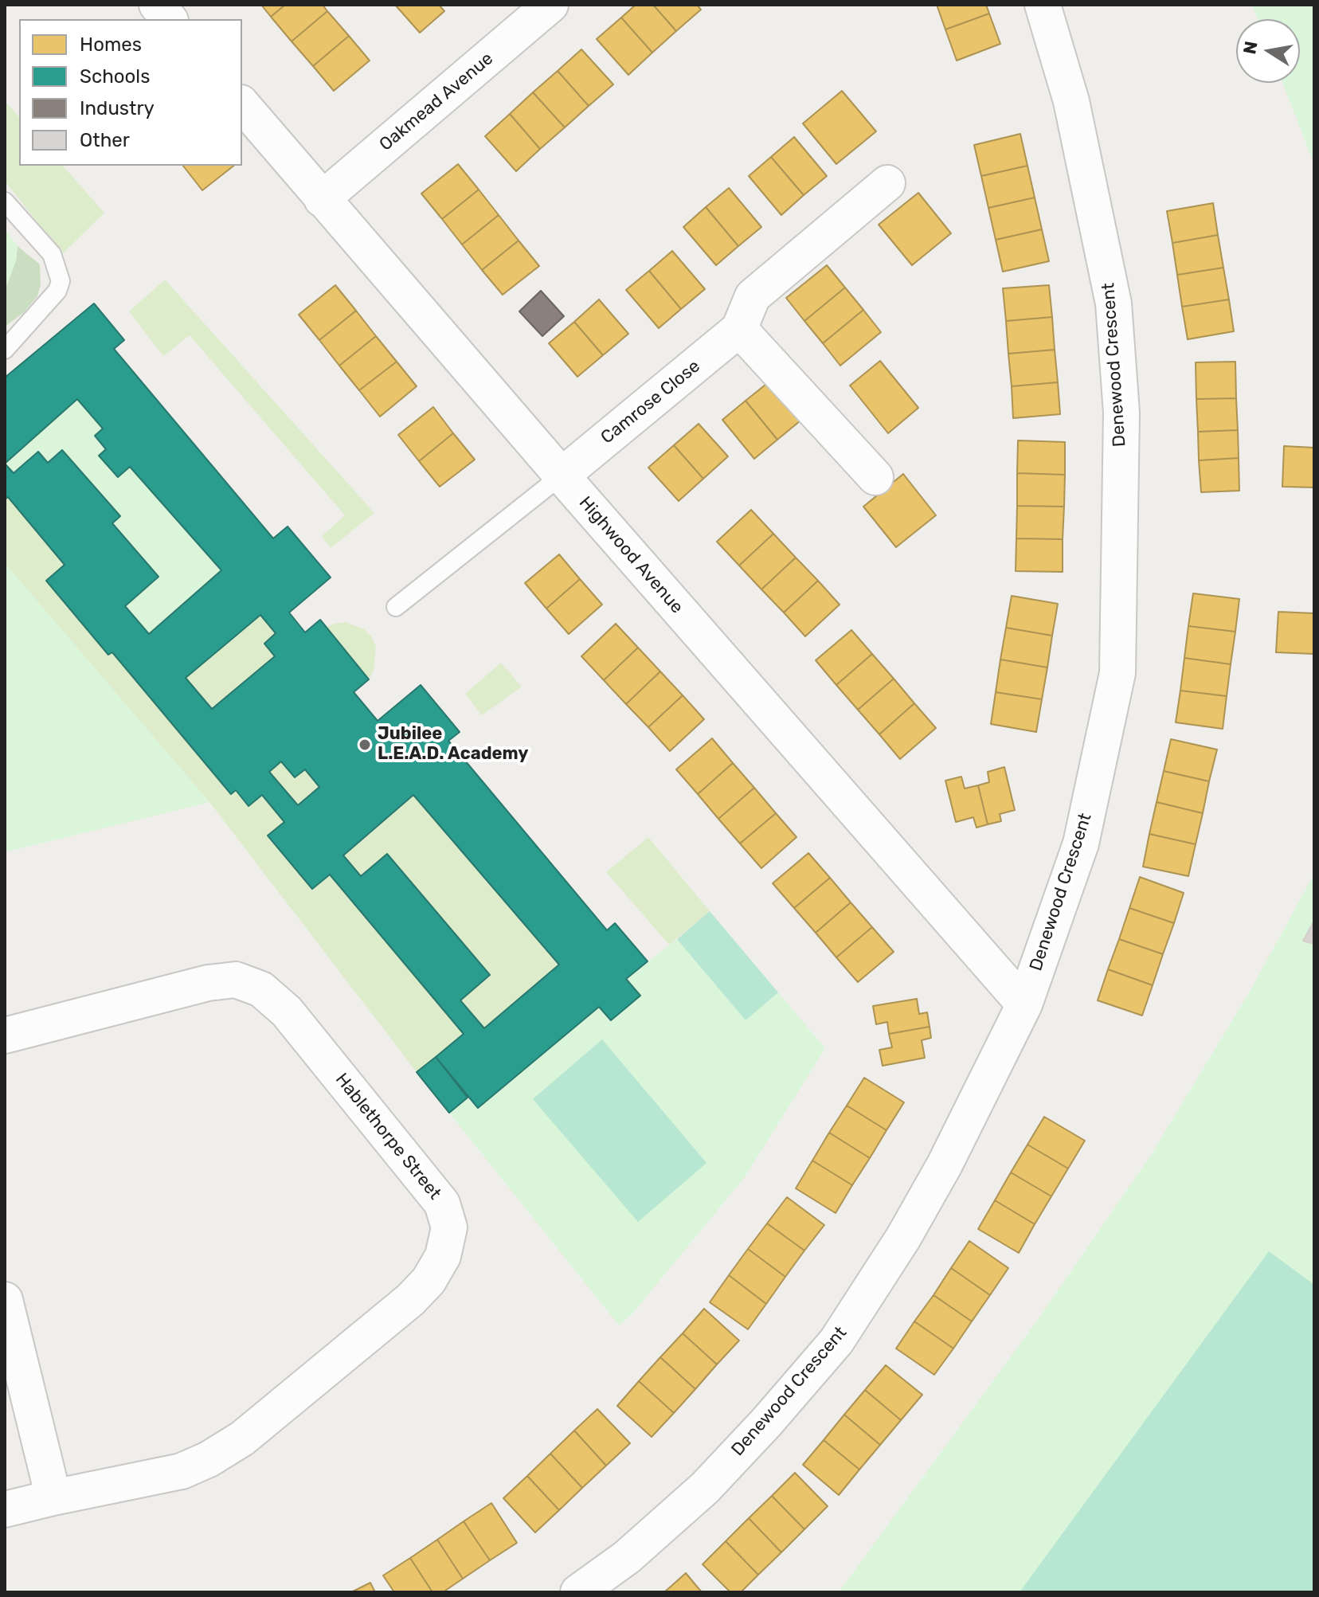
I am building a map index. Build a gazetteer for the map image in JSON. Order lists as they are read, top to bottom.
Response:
{
  "streets": {
    "street": [
      "Oakmead Avenue",
      "Denewood Crescent",
      "Camrose Close",
      "Highwood Avenue",
      "Hablethorpe Street"
    ]
  },
  "crossings": [
    ["Oakmead Avenue", "Highwood Avenue"],
    ["Denewood Crescent", "Highwood Avenue"],
    ["Camrose Close", "Highwood Avenue"]
  ],
  "places": ["Jubilee L.E.A.D. Academy"],
  "legend": [
    "Homes",
    "Schools",
    "Industry",
    "Other"
  ],
  "north": "left"
}
